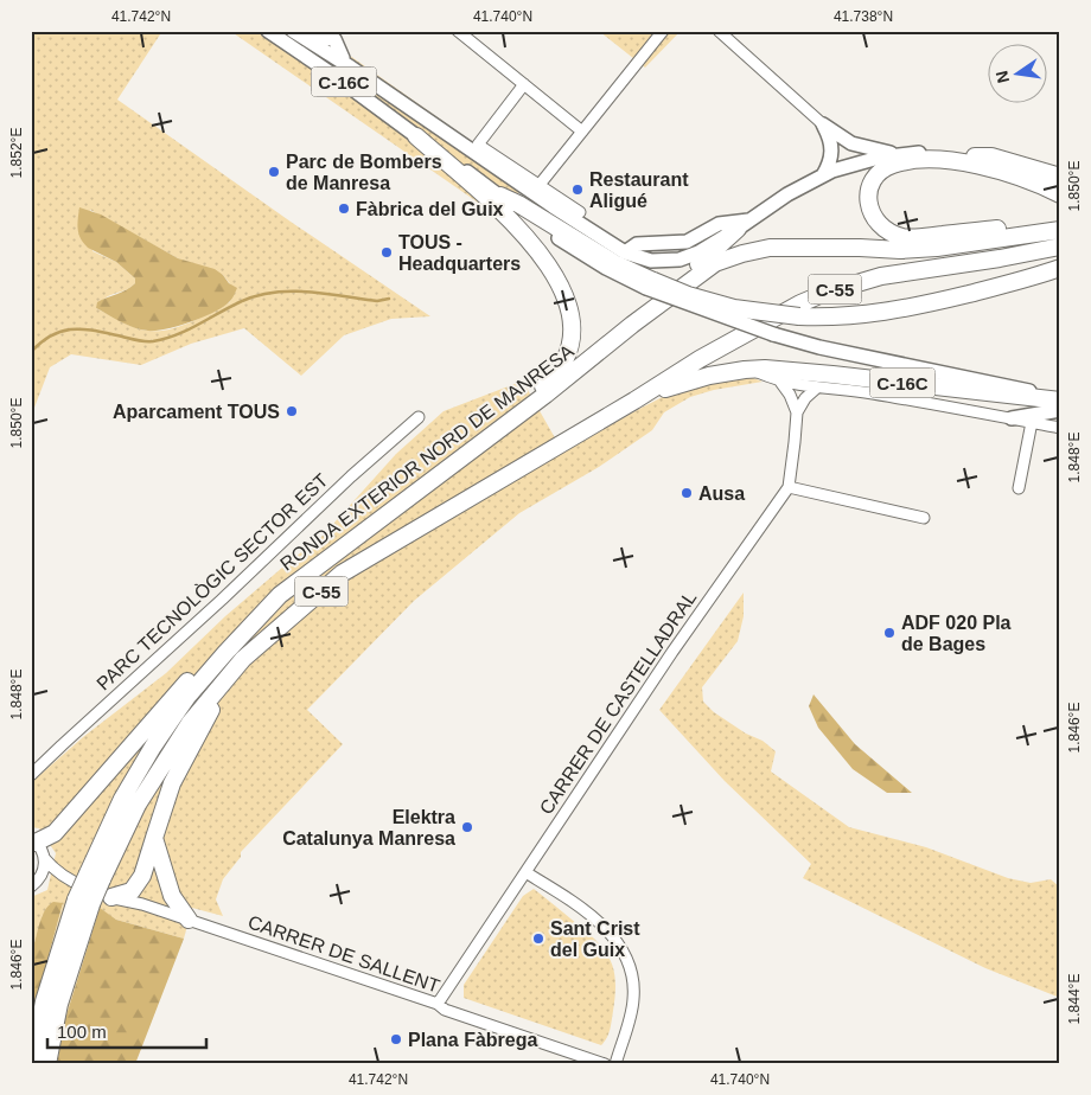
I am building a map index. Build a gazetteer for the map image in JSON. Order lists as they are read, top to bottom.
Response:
{
  "streets": {
    "highway": ["C-16C", "C-55", "RONDA EXTERIOR NORD DE MANRESA"],
    "street": ["PARC TECNOLÒGIC SECTOR EST", "CARRER DE CASTELLADRAL", "CARRER DE SALLENT"]
  },
  "crossings": [
    ["C-16C", "C-55"],
    ["C-16C", "RONDA EXTERIOR NORD DE MANRESA"],
    ["C-55", "RONDA EXTERIOR NORD DE MANRESA"],
    ["CARRER DE CASTELLADRAL", "CARRER DE SALLENT"]
  ],
  "places": [
    "Parc de Bombers de Manresa",
    "Restaurant Aligué",
    "Fàbrica del Guix",
    "TOUS - Headquarters",
    "Aparcament TOUS",
    "Ausa",
    "ADF 020 Pla de Bages",
    "Elektra Catalunya Manresa",
    "Sant Crist del Guix",
    "Plana Fàbrega"
  ],
  "scale_bar": "100 m",
  "north": "left",
  "coordinates": [
    "41.742°N",
    "41.740°N",
    "41.738°N",
    "1.852°E",
    "1.850°E",
    "1.848°E",
    "1.846°E",
    "1.844°E"
  ]
}
